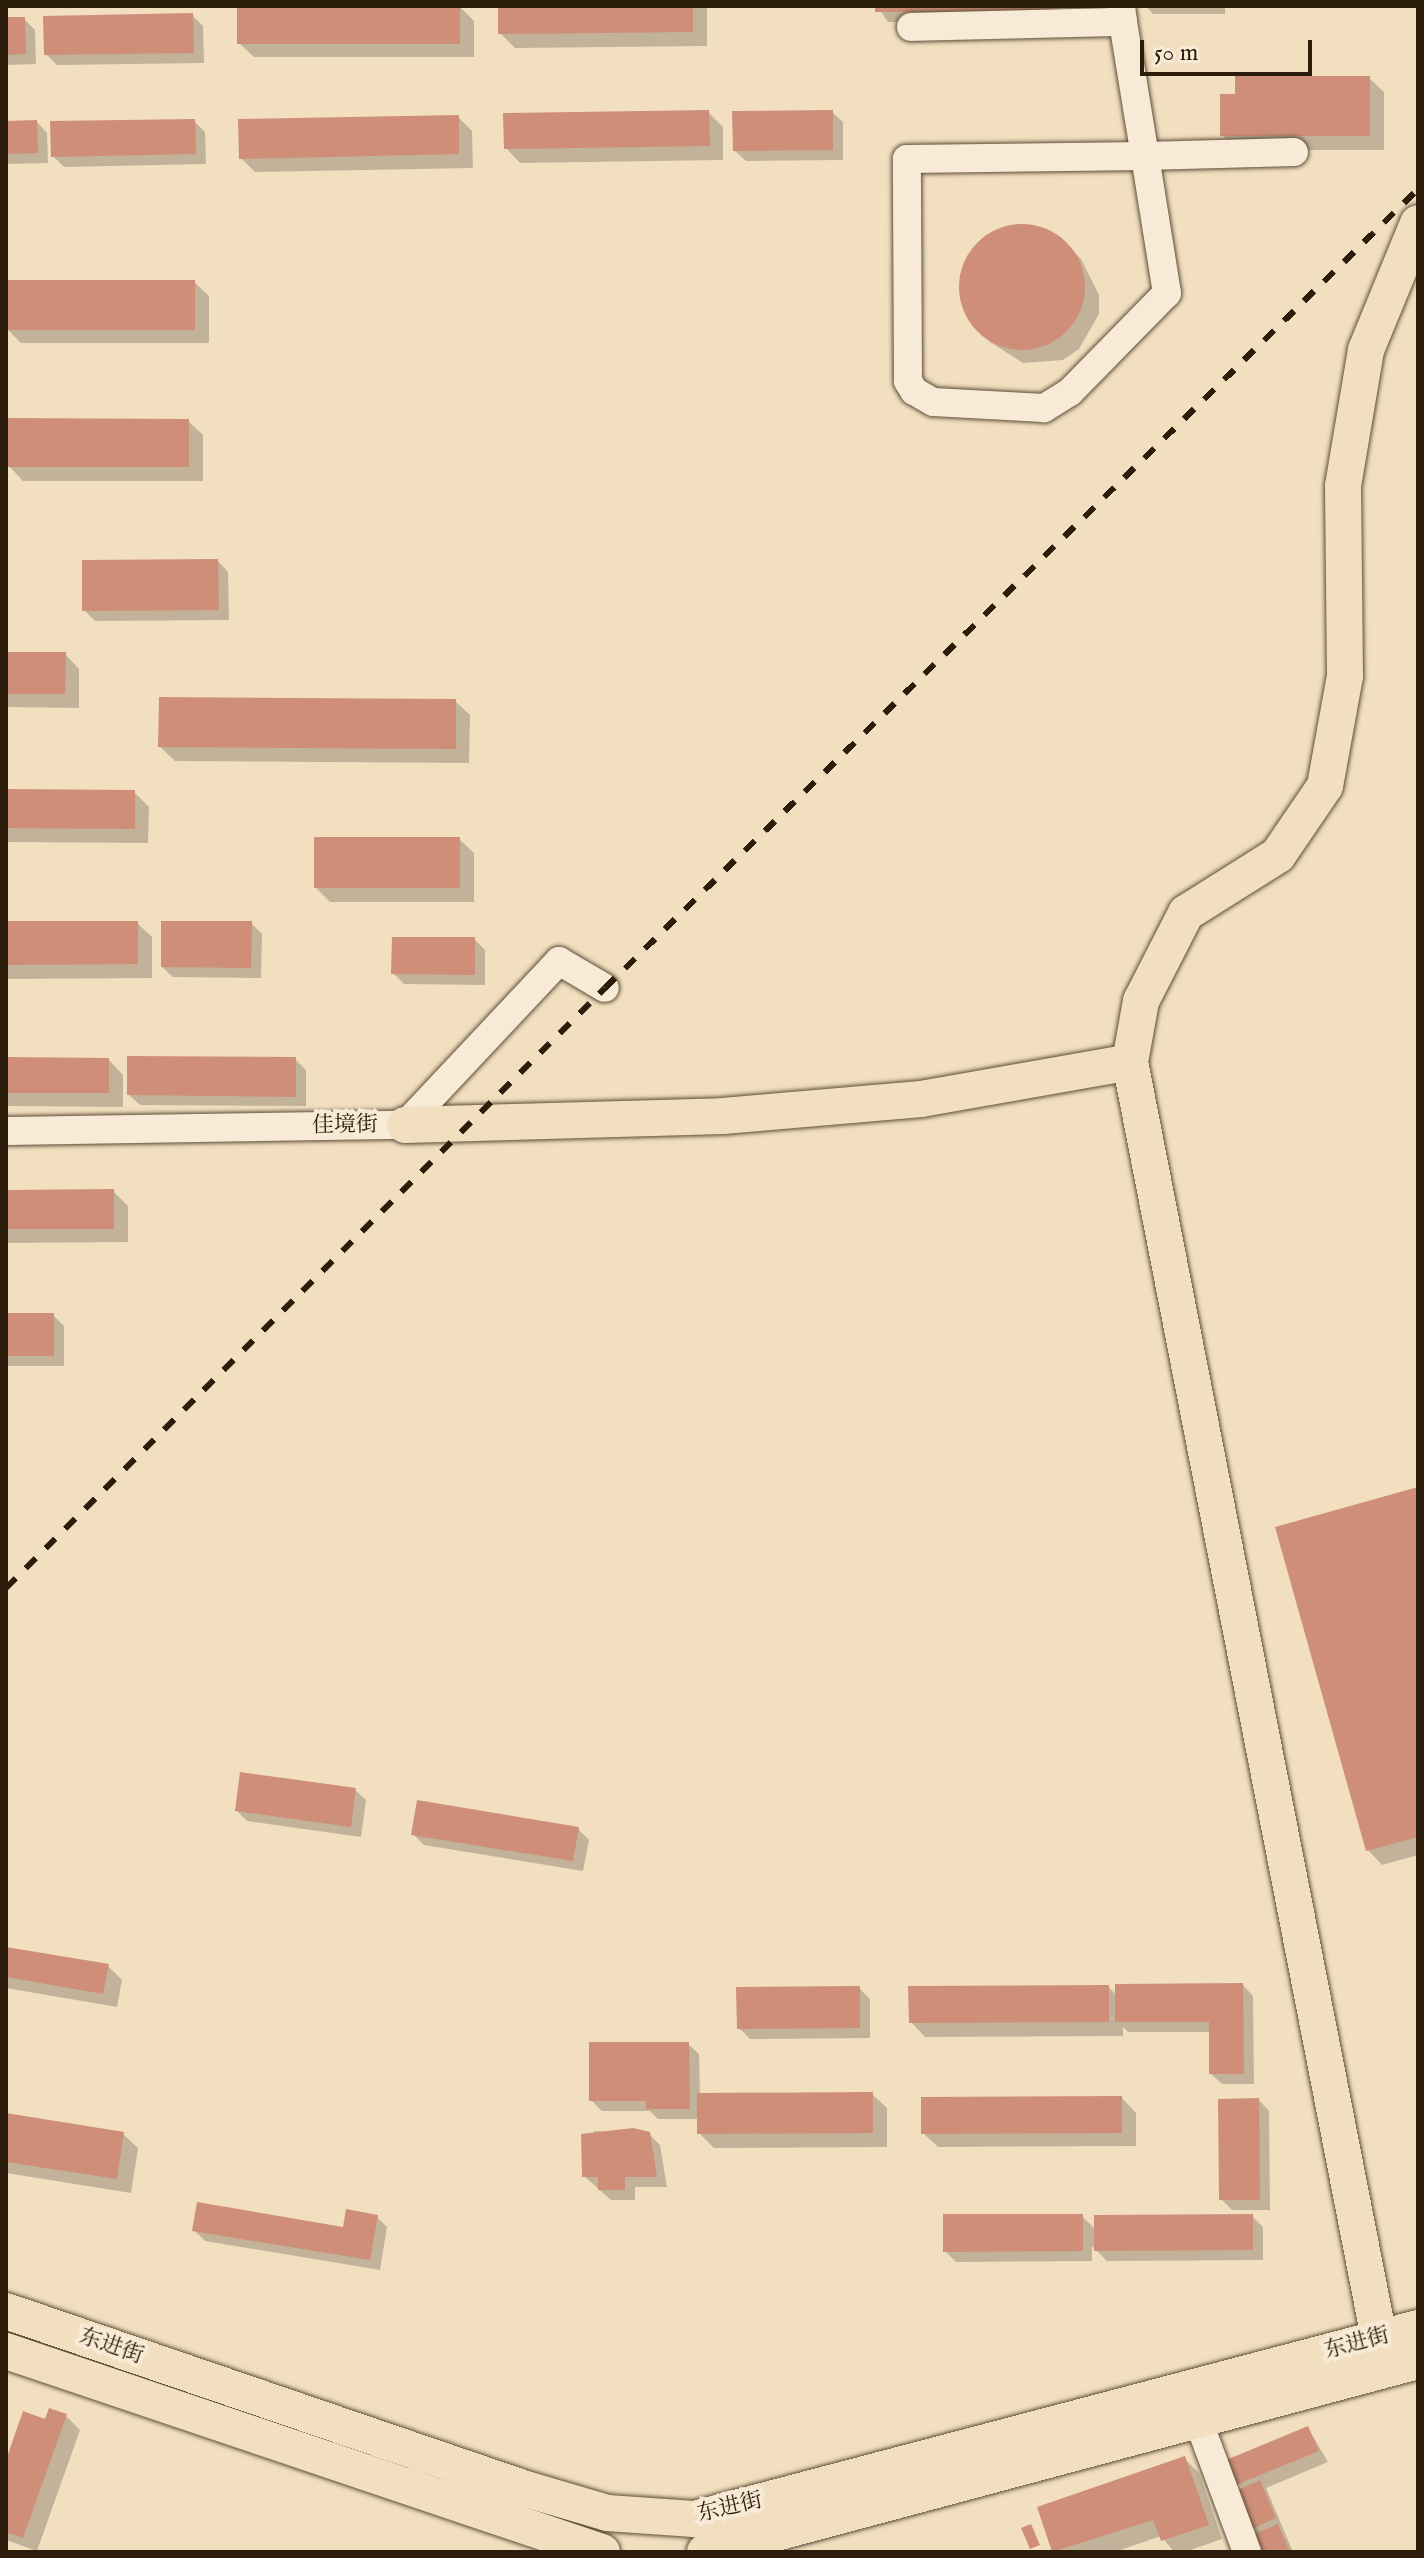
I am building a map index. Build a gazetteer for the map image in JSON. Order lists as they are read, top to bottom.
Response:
{
  "streets": {
    "main road": ["东进街"],
    "street": ["佳境街"]
  },
  "scale_bar": "50 m"
}
